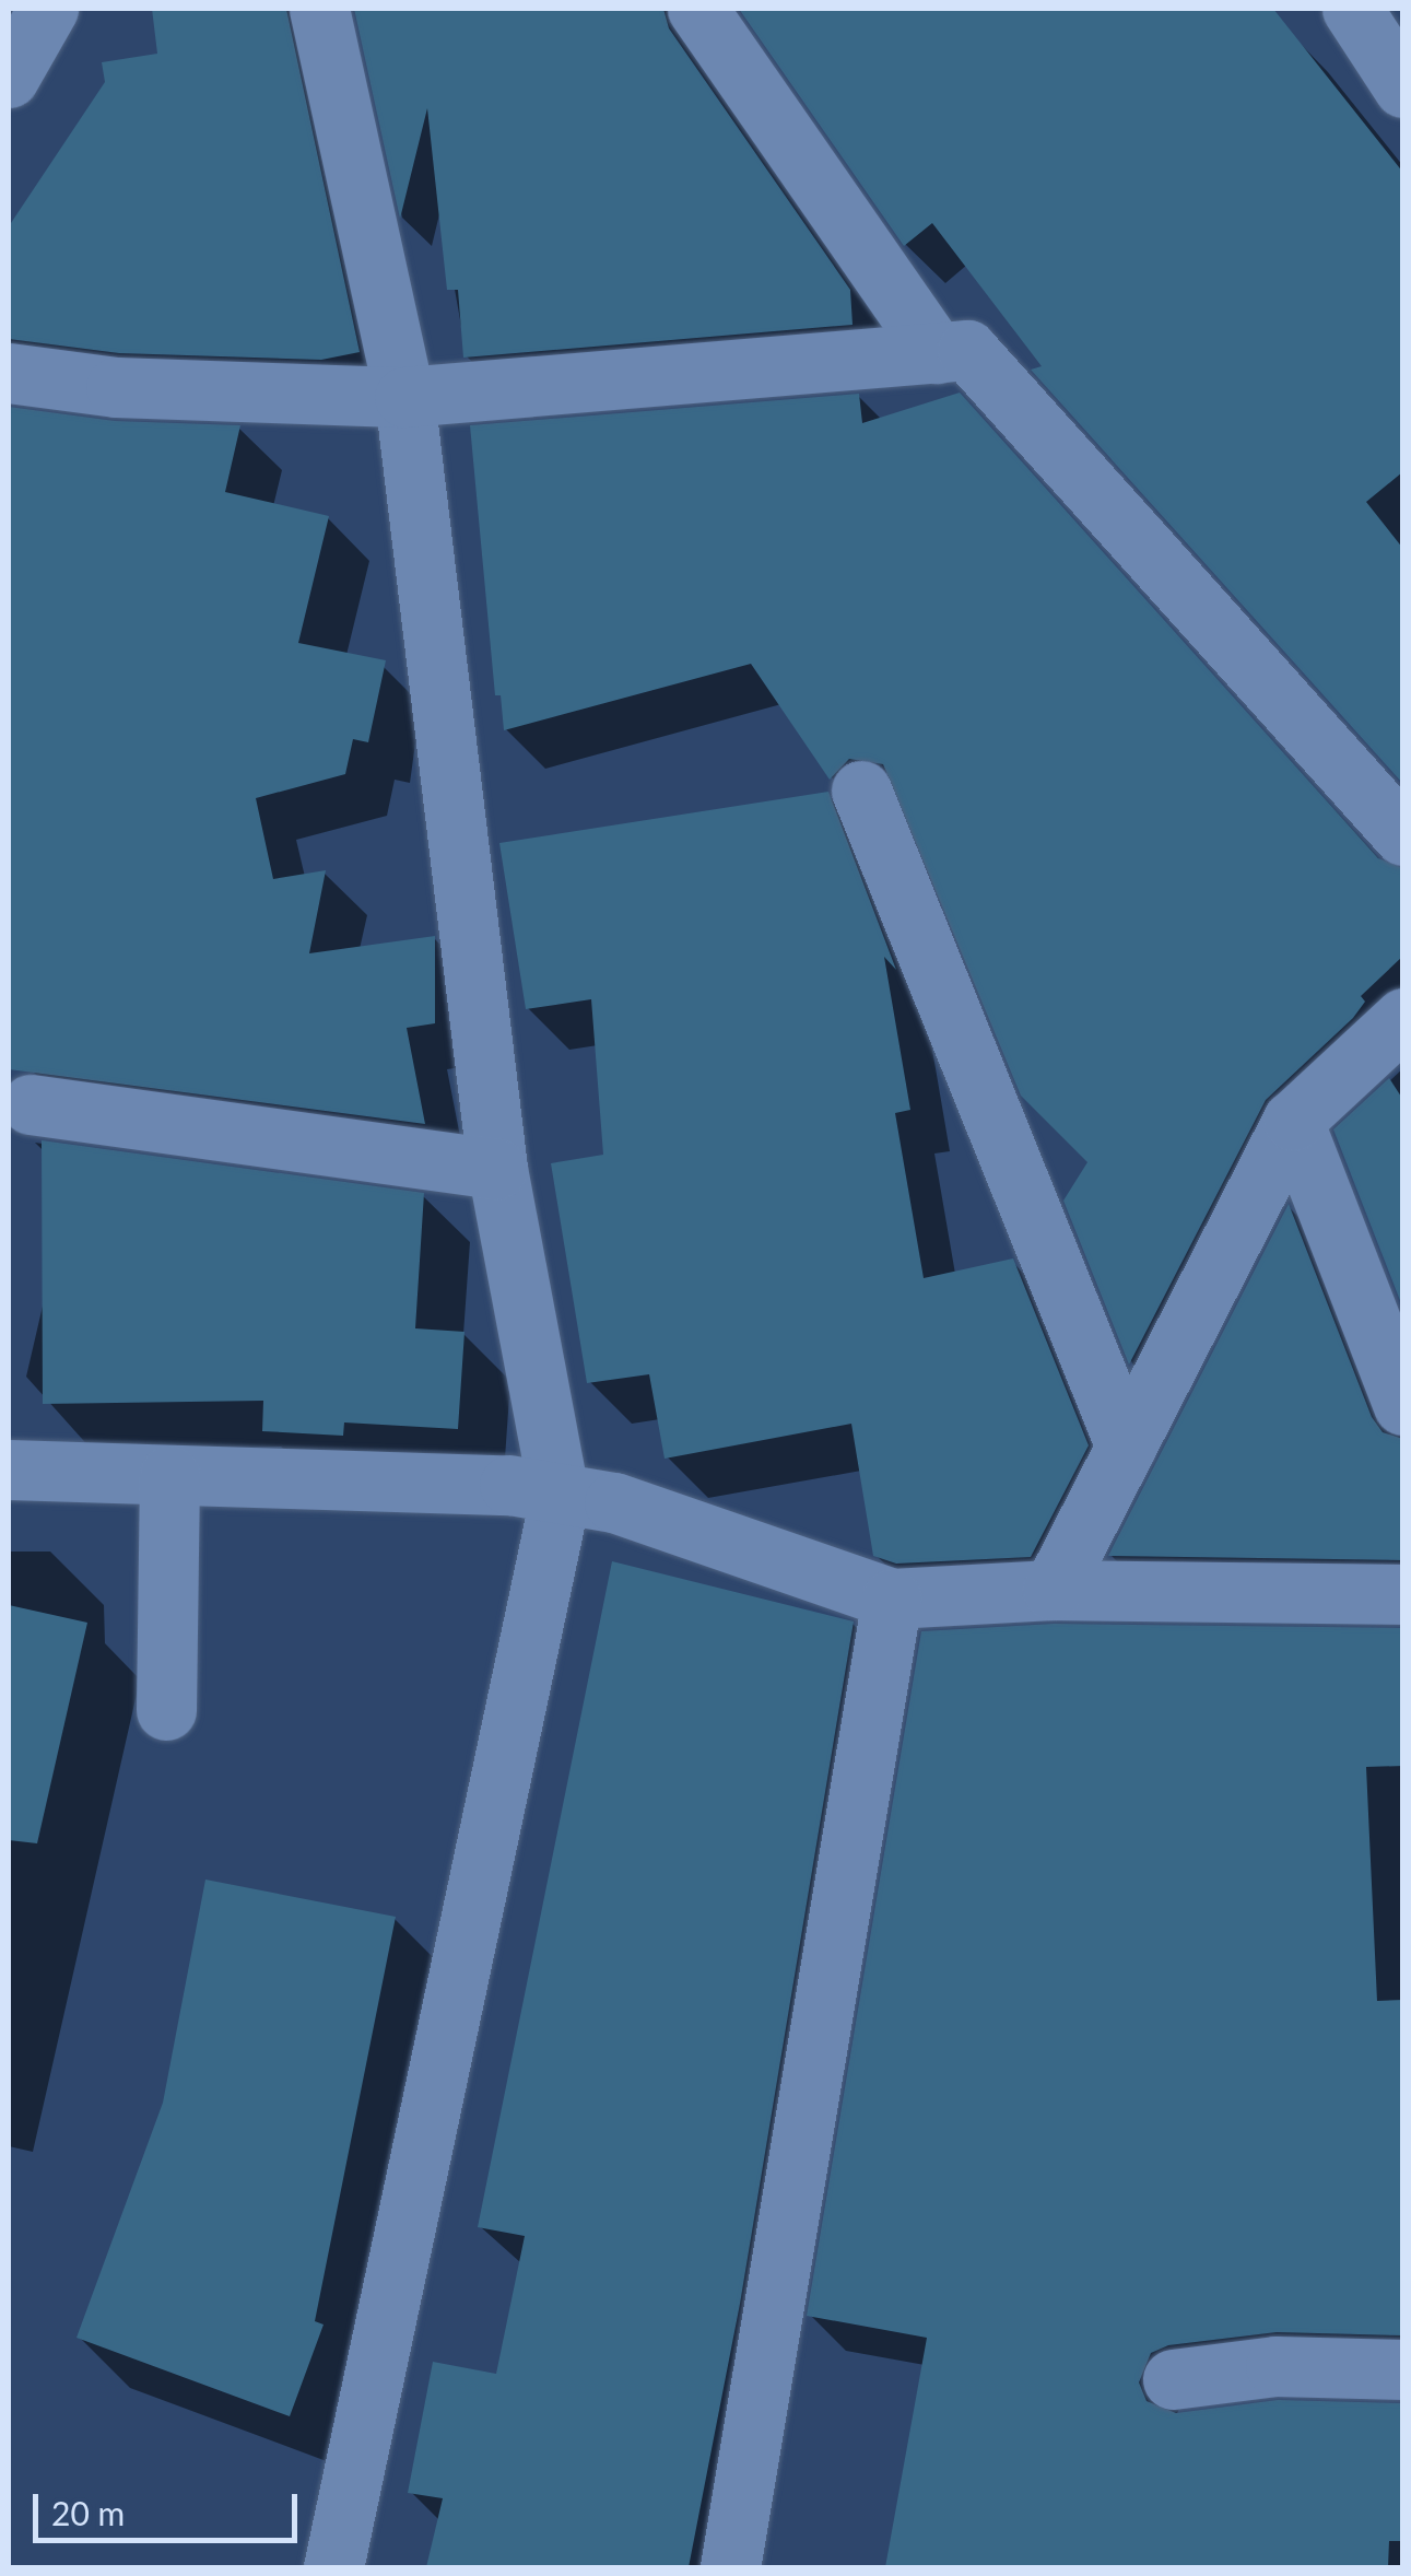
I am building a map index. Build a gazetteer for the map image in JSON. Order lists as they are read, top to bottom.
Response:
{
  "scale_bar": "20 m"
}
